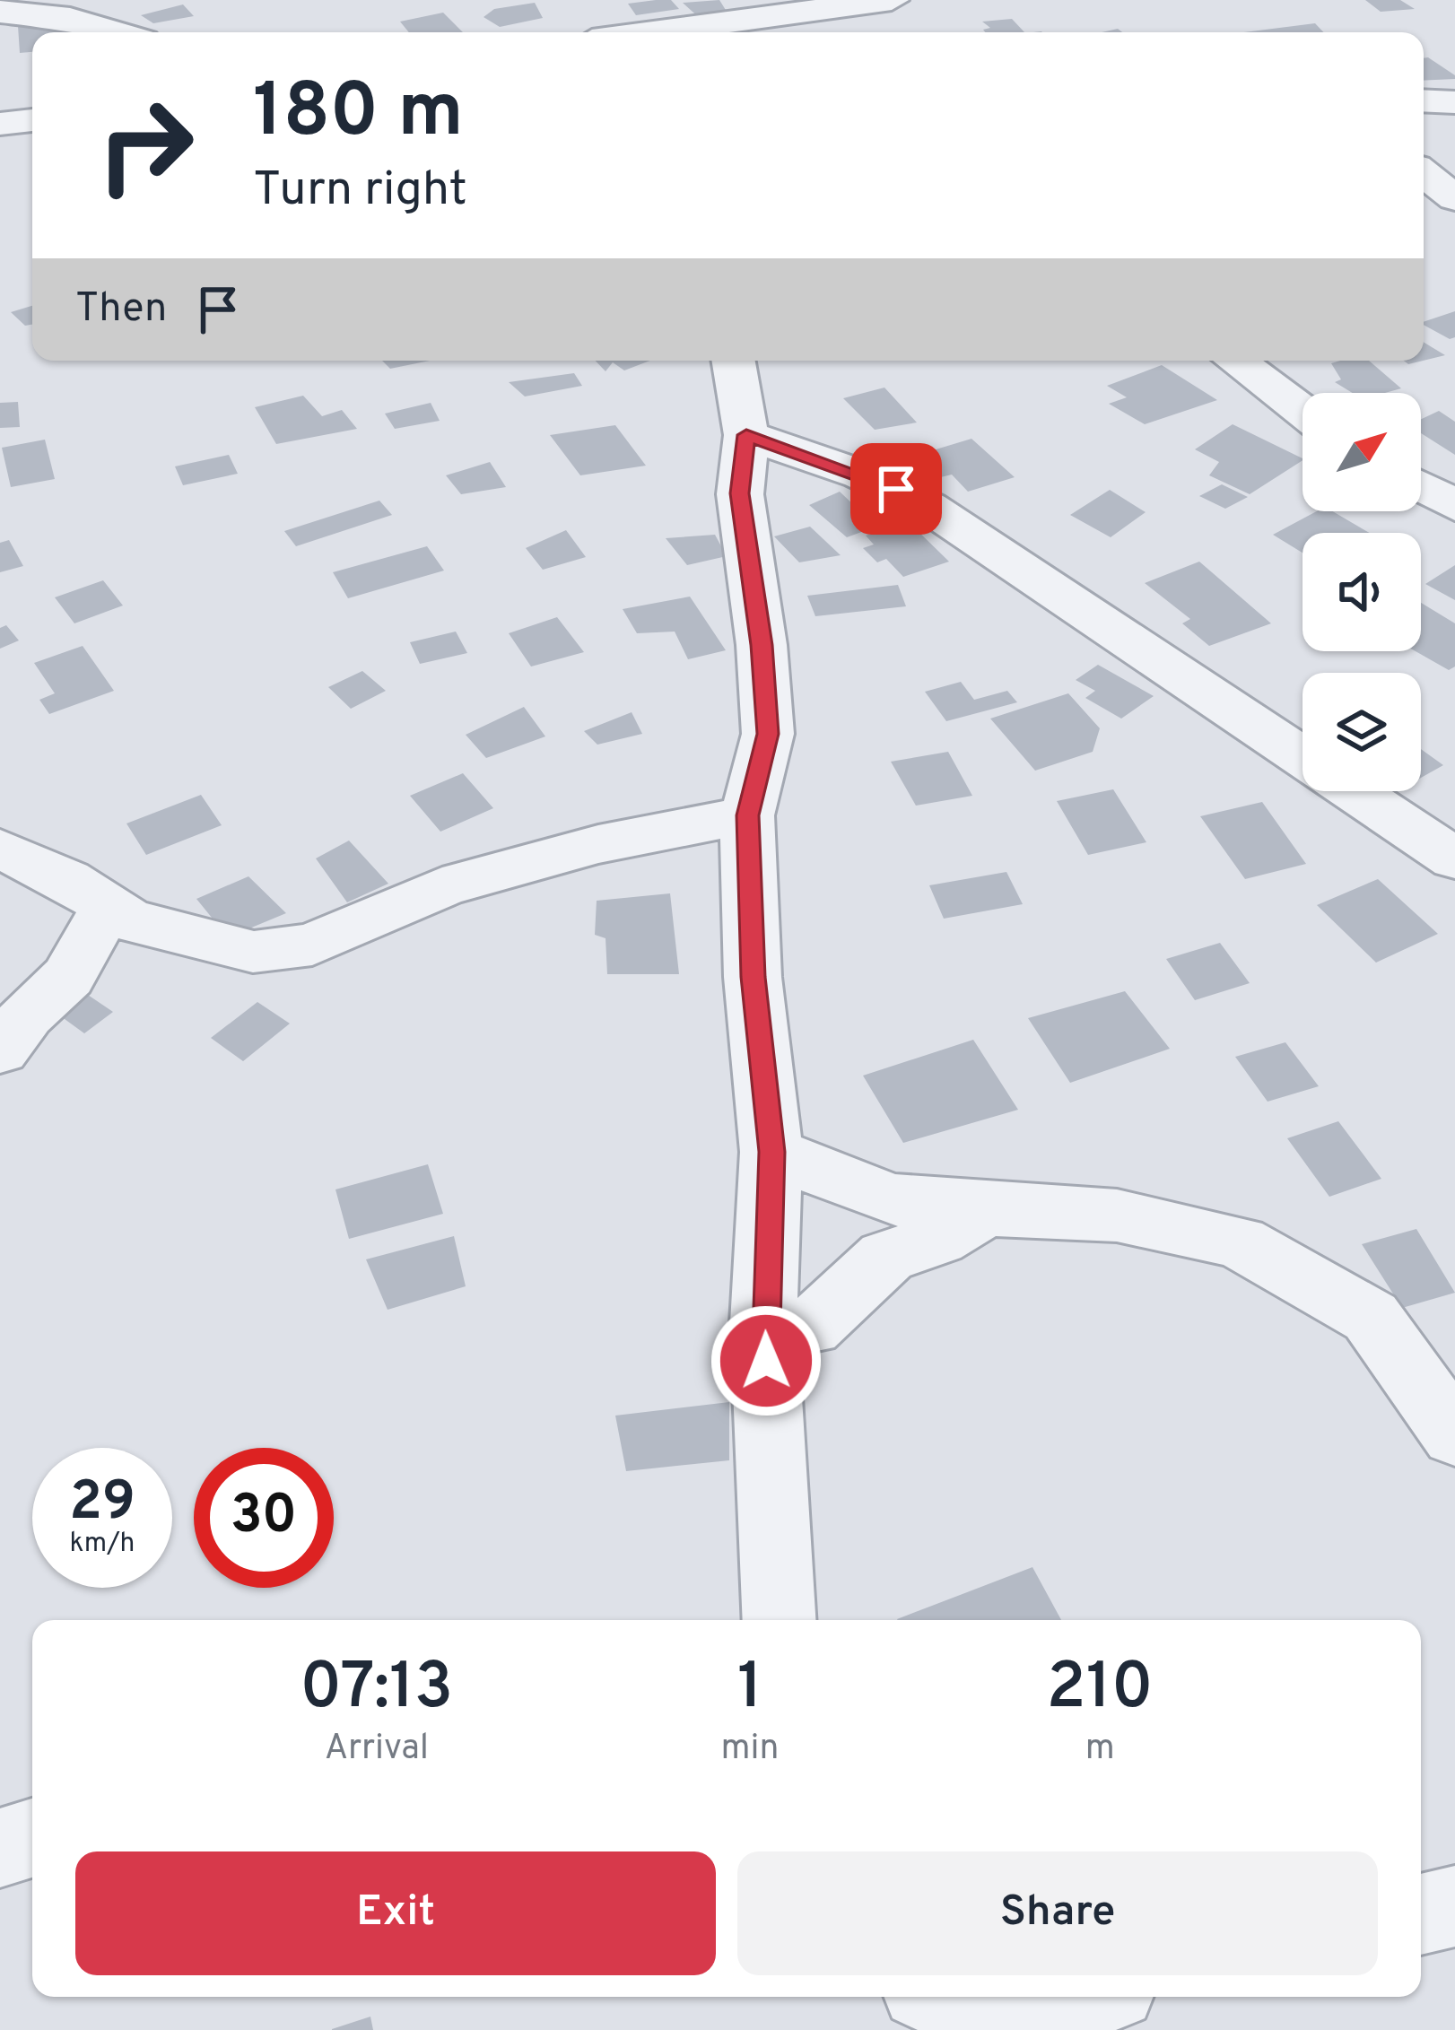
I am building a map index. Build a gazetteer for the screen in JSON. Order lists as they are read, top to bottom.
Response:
{
  "north": "top right",
  "page": {
    "turn": ["180 m", "Turn right"],
    "then": "Then",
    "speed": "29 km/h",
    "limit": "30",
    "eta": [
      "07:13",
      "Arrival",
      "1",
      "min",
      "210",
      "m"
    ],
    "buttons": ["Exit", "Share"]
  }
}
